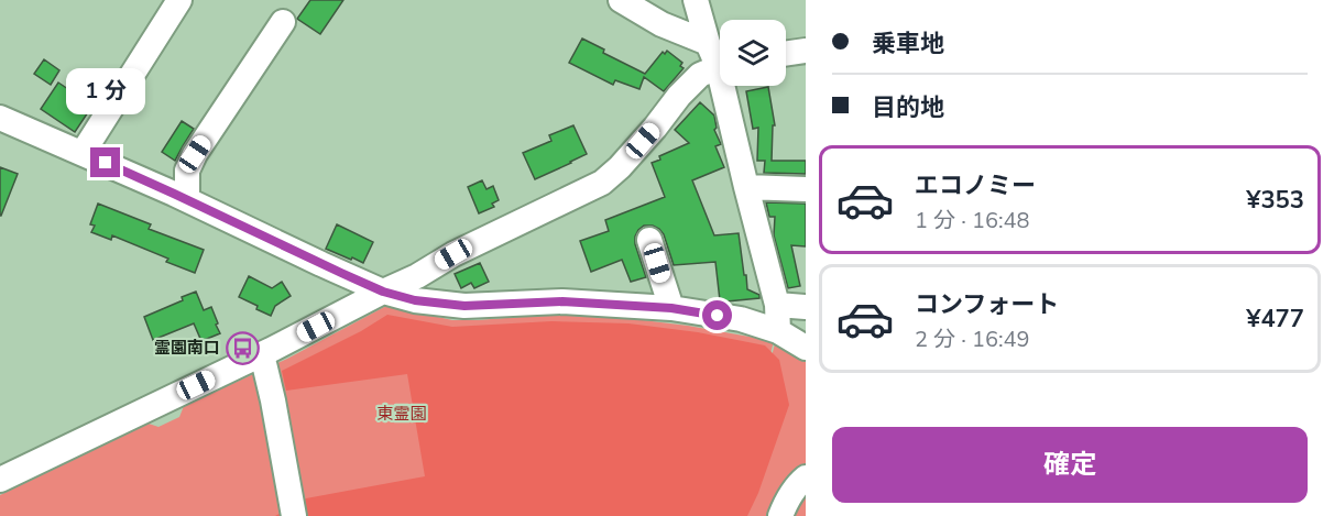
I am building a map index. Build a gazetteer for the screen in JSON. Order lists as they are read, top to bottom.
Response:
{
  "parks": ["東霊園"],
  "places": {
    "bus stop": ["霊園南口"]
  },
  "page": {
    "banner": ["乗車地", "目的地"],
    "bubble": "1 分",
    "list": [
      {
        "name": "エコノミー",
        "note": "1 分 · 16:48",
        "value": "¥353"
      },
      {
        "name": "コンフォート",
        "note": "2 分 · 16:49",
        "value": "¥477"
      }
    ],
    "buttons": "確定"
  }
}
